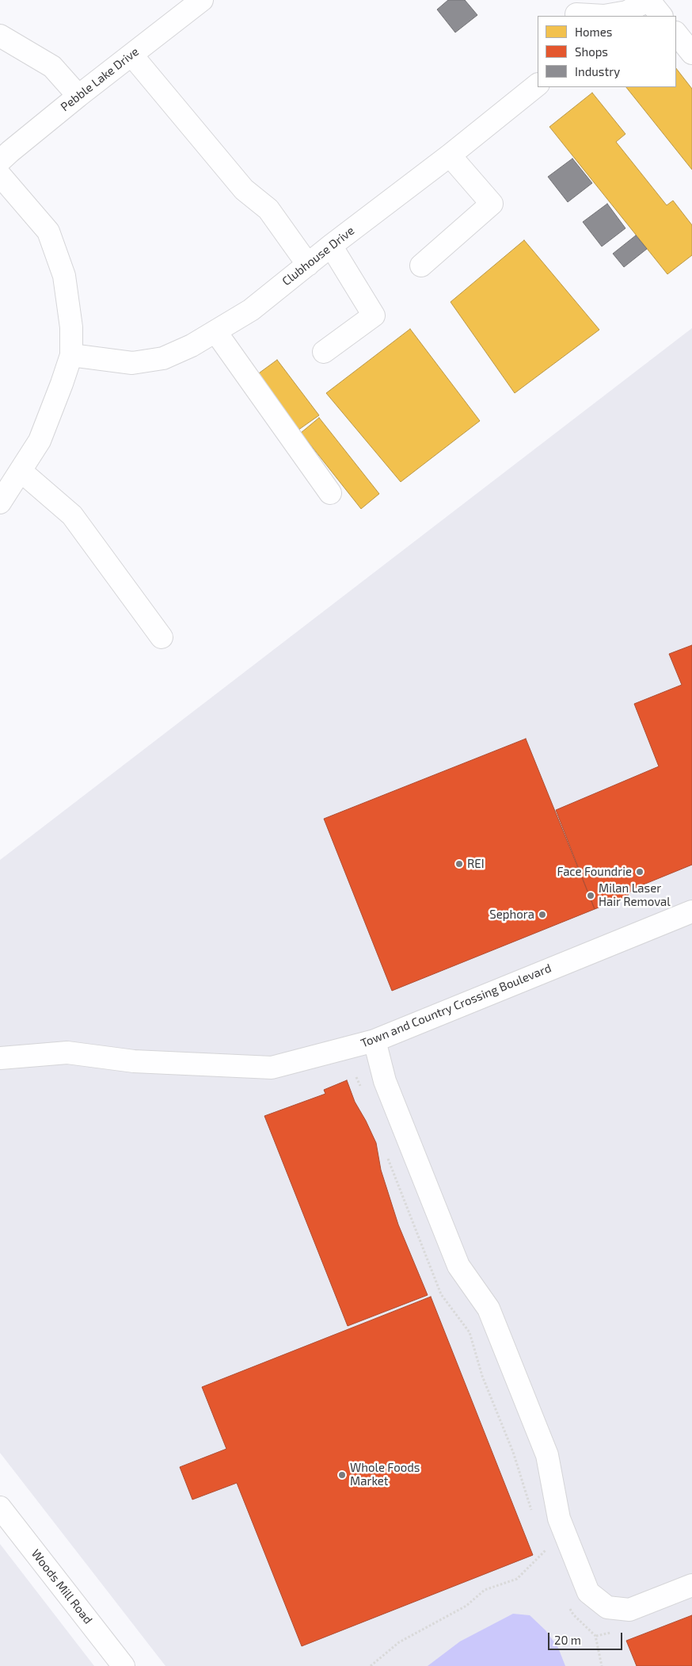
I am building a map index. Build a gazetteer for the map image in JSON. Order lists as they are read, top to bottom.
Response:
{
  "streets": {
    "street": [
      "Pebble Lake Drive",
      "Clubhouse Drive",
      "Town and Country Crossing Boulevard",
      "Woods Mill Road"
    ]
  },
  "places": [
    "REI",
    "Face Foundrie",
    "Milan Laser Hair Removal",
    "Sephora",
    "Whole Foods Market"
  ],
  "legend": ["Homes", "Shops", "Industry"],
  "scale_bar": "20 m"
}
